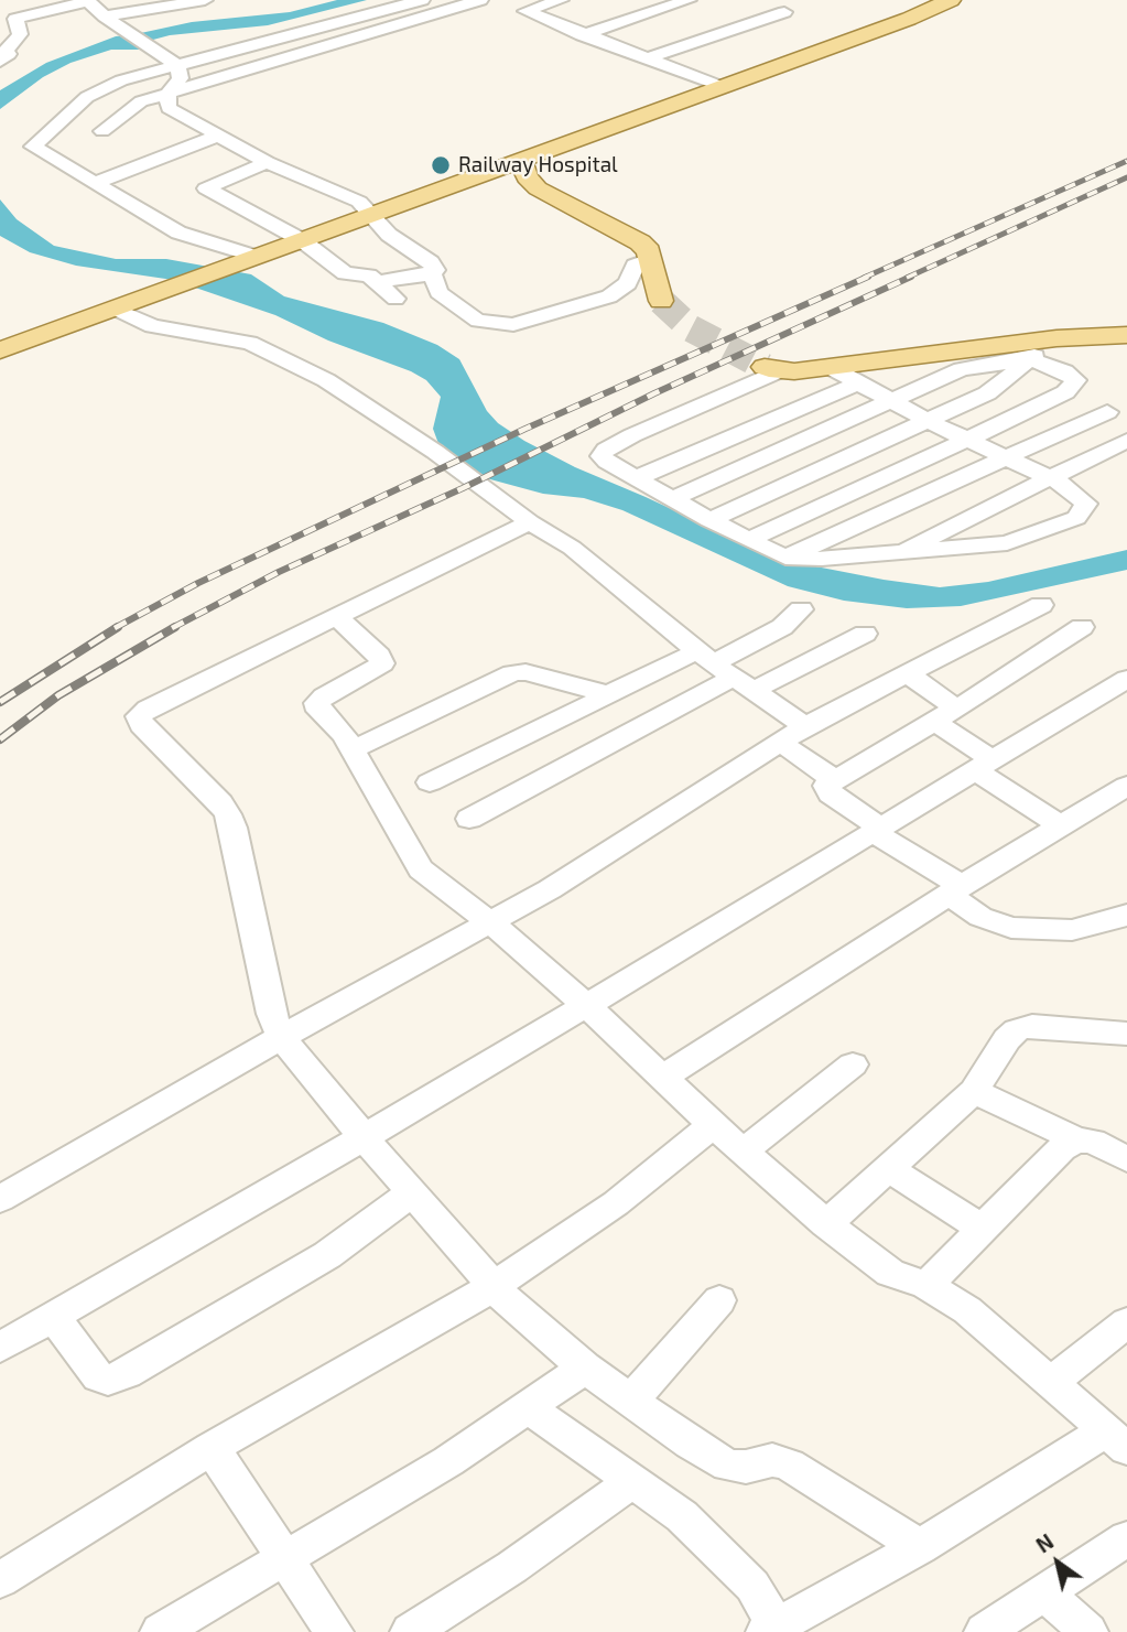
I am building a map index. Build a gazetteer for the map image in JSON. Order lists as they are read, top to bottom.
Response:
{
  "places": ["Railway Hospital"],
  "north": "top left"
}
